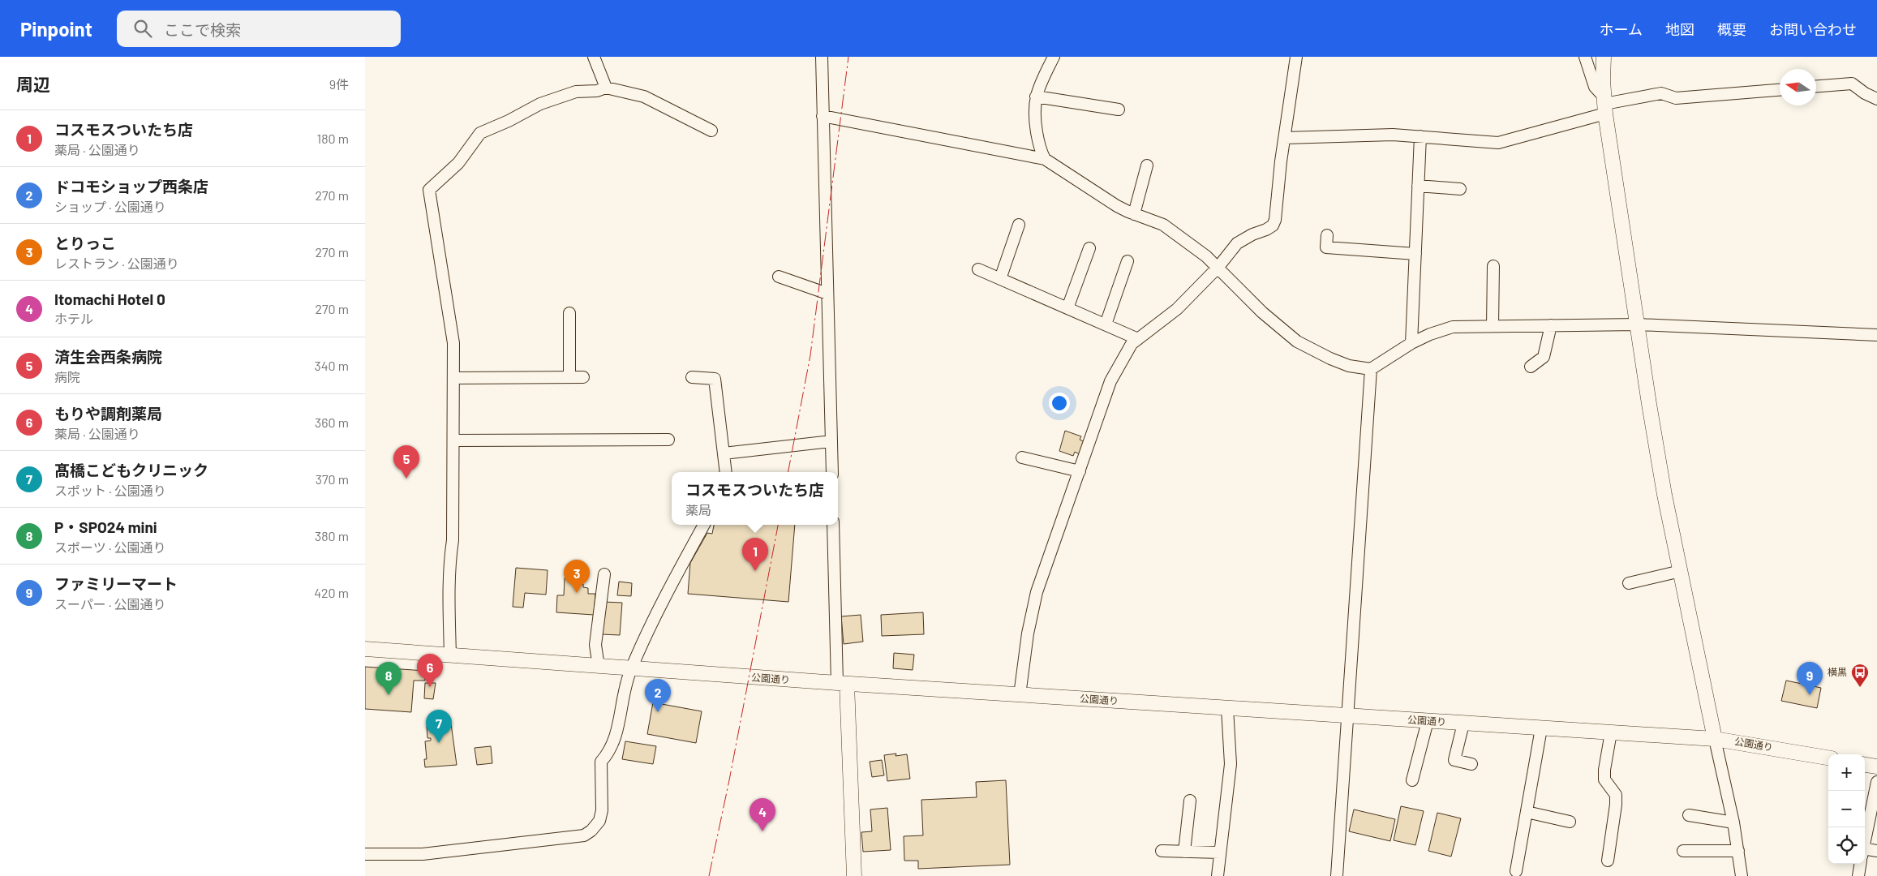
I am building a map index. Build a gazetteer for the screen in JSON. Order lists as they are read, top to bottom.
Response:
{
  "streets": {
    "street": ["公園通り"]
  },
  "places": {
    "bus stop": ["横黒"]
  },
  "north": "left",
  "page": {
    "header": "Pinpoint",
    "search": "ここで検索",
    "nav": [
      "ホーム",
      "地図",
      "概要",
      "お問い合わせ"
    ],
    "heading": ["周辺", "9件"],
    "list": [
      {
        "mark": "1",
        "name": "コスモスついたち店",
        "note": "薬局 · 公園通り",
        "value": "180 m"
      },
      {
        "mark": "2",
        "name": "ドコモショップ西条店",
        "note": "ショップ · 公園通り",
        "value": "270 m"
      },
      {
        "mark": "3",
        "name": "とりっこ",
        "note": "レストラン · 公園通り",
        "value": "270 m"
      },
      {
        "mark": "4",
        "name": "Itomachi Hotel 0",
        "note": "ホテル",
        "value": "270 m"
      },
      {
        "mark": "5",
        "name": "済生会西条病院",
        "note": "病院",
        "value": "340 m"
      },
      {
        "mark": "6",
        "name": "もりや調剤薬局",
        "note": "薬局 · 公園通り",
        "value": "360 m"
      },
      {
        "mark": "7",
        "name": "髙橋こどもクリニック",
        "note": "スポット · 公園通り",
        "value": "370 m"
      },
      {
        "mark": "8",
        "name": "P・SPO24 mini",
        "note": "スポーツ · 公園通り",
        "value": "380 m"
      },
      {
        "mark": "9",
        "name": "ファミリーマート",
        "note": "スーパー · 公園通り",
        "value": "420 m"
      }
    ],
    "pins": [
      "5",
      "1",
      "3",
      "6",
      "8",
      "9",
      "2",
      "7",
      "4"
    ],
    "popup": ["コスモスついたち店", "薬局"],
    "map_buttons": ["+", "−"]
  }
}
